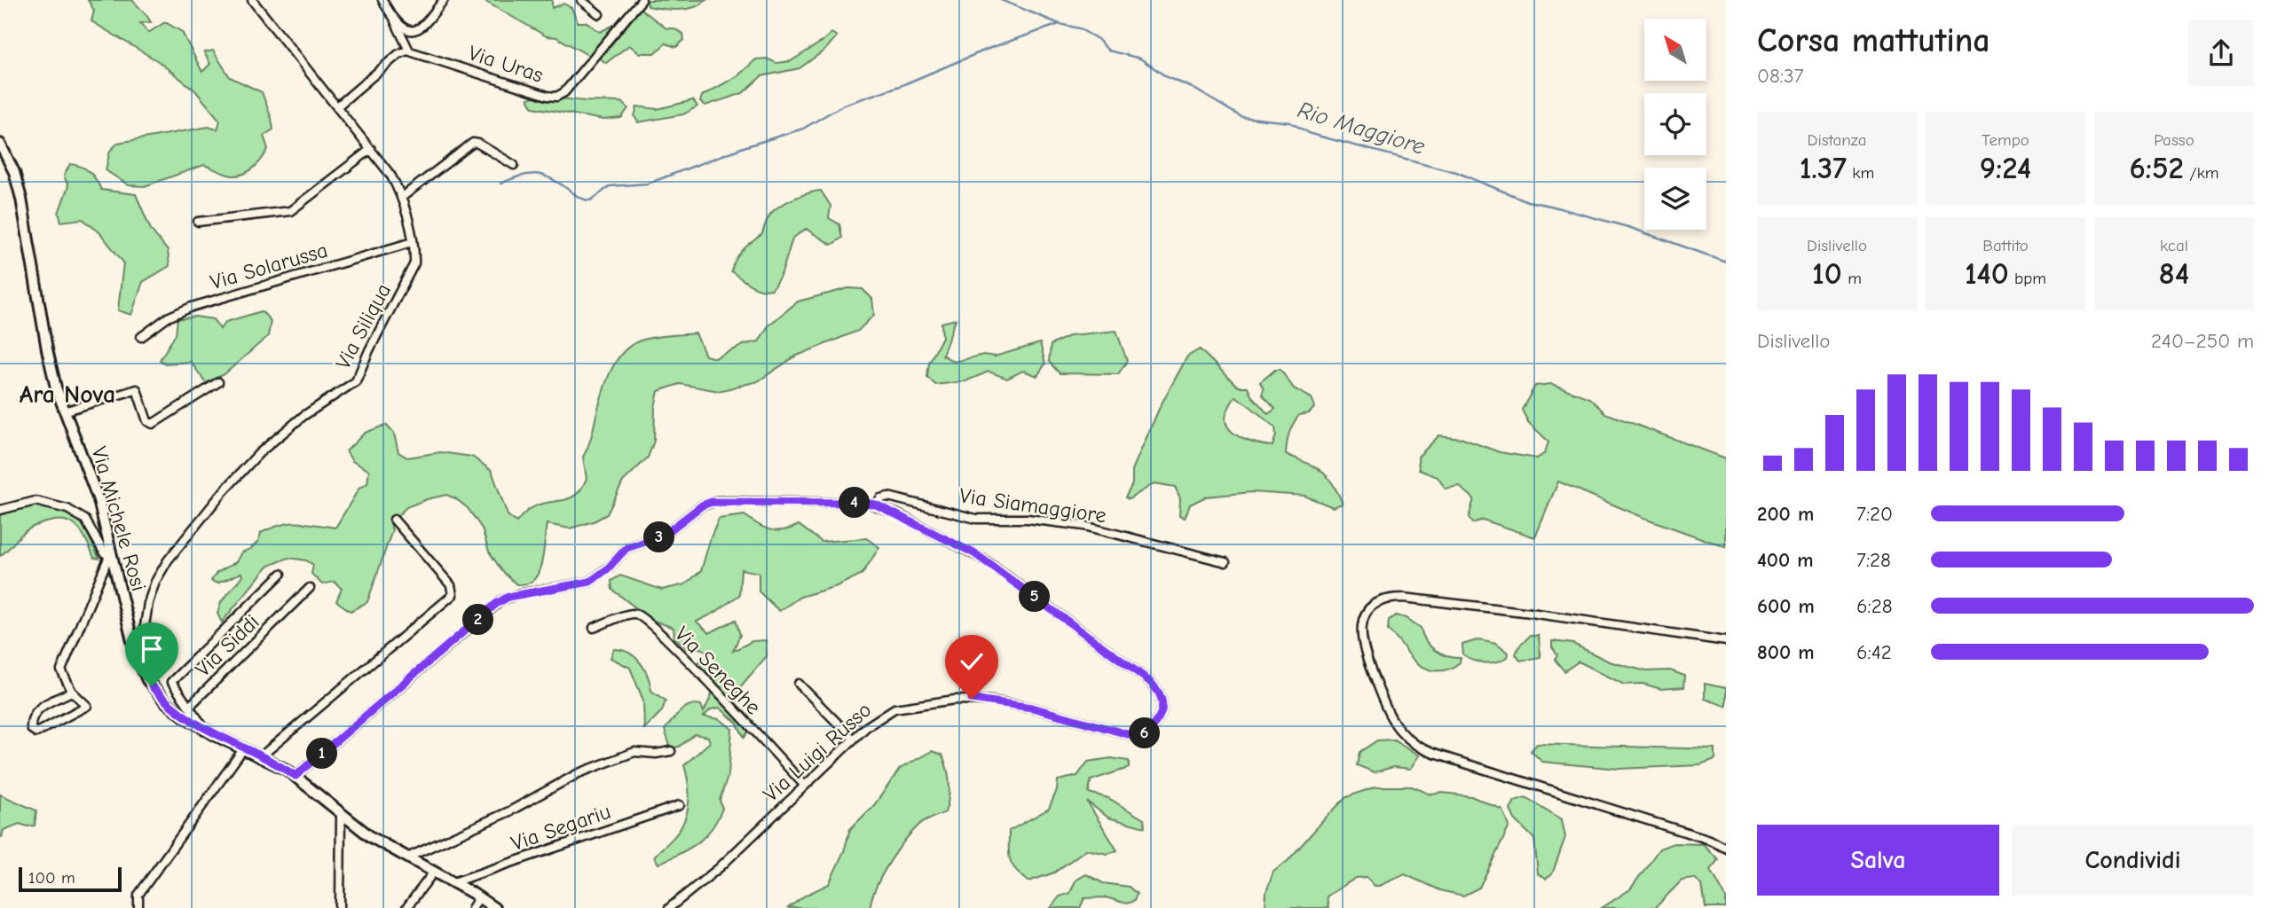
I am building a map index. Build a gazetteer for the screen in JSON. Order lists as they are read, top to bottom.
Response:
{
  "streets": {
    "street": [
      "Via Uras",
      "Via Solarussa",
      "Via Siliqua",
      "Via Siamaggiore",
      "Via Michele Rosi",
      "Via Siddi",
      "Via Seneghe",
      "Via Luigi Russo",
      "Via Segariu"
    ]
  },
  "crossings": [
    ["Via Solarussa", "Via Siliqua"],
    ["Via Siliqua", "Via Michele Rosi"],
    ["Via Siamaggiore", "Via Luigi Russo"],
    ["Via Michele Rosi", "Via Siddi"],
    ["Via Michele Rosi", "Via Luigi Russo"],
    ["Via Michele Rosi", "Via Segariu"],
    ["Via Seneghe", "Via Luigi Russo"]
  ],
  "districts": ["Ara Nova"],
  "water": ["Rio Maggiore"],
  "scale_bar": "100 m",
  "north": "top left",
  "page": {
    "heading": ["Corsa mattutina", "08:37"],
    "stats": [
      ["Distanza", "1.37 km"],
      ["Tempo", "9:24"],
      ["Passo", "6:52 /km"],
      ["Dislivello", "10 m"],
      ["Battito", "140 bpm"],
      ["kcal", "84"]
    ],
    "chart": ["Dislivello", "240–250 m"],
    "pins": [
      "4",
      "3",
      "5",
      "2",
      "6",
      "1"
    ],
    "list": [
      {
        "name": "200 m",
        "note": "7:20"
      },
      {
        "name": "400 m",
        "note": "7:28"
      },
      {
        "name": "600 m",
        "note": "6:28"
      },
      {
        "name": "800 m",
        "note": "6:42"
      }
    ],
    "buttons": ["Salva", "Condividi"],
    "scale": "100 m"
  }
}
